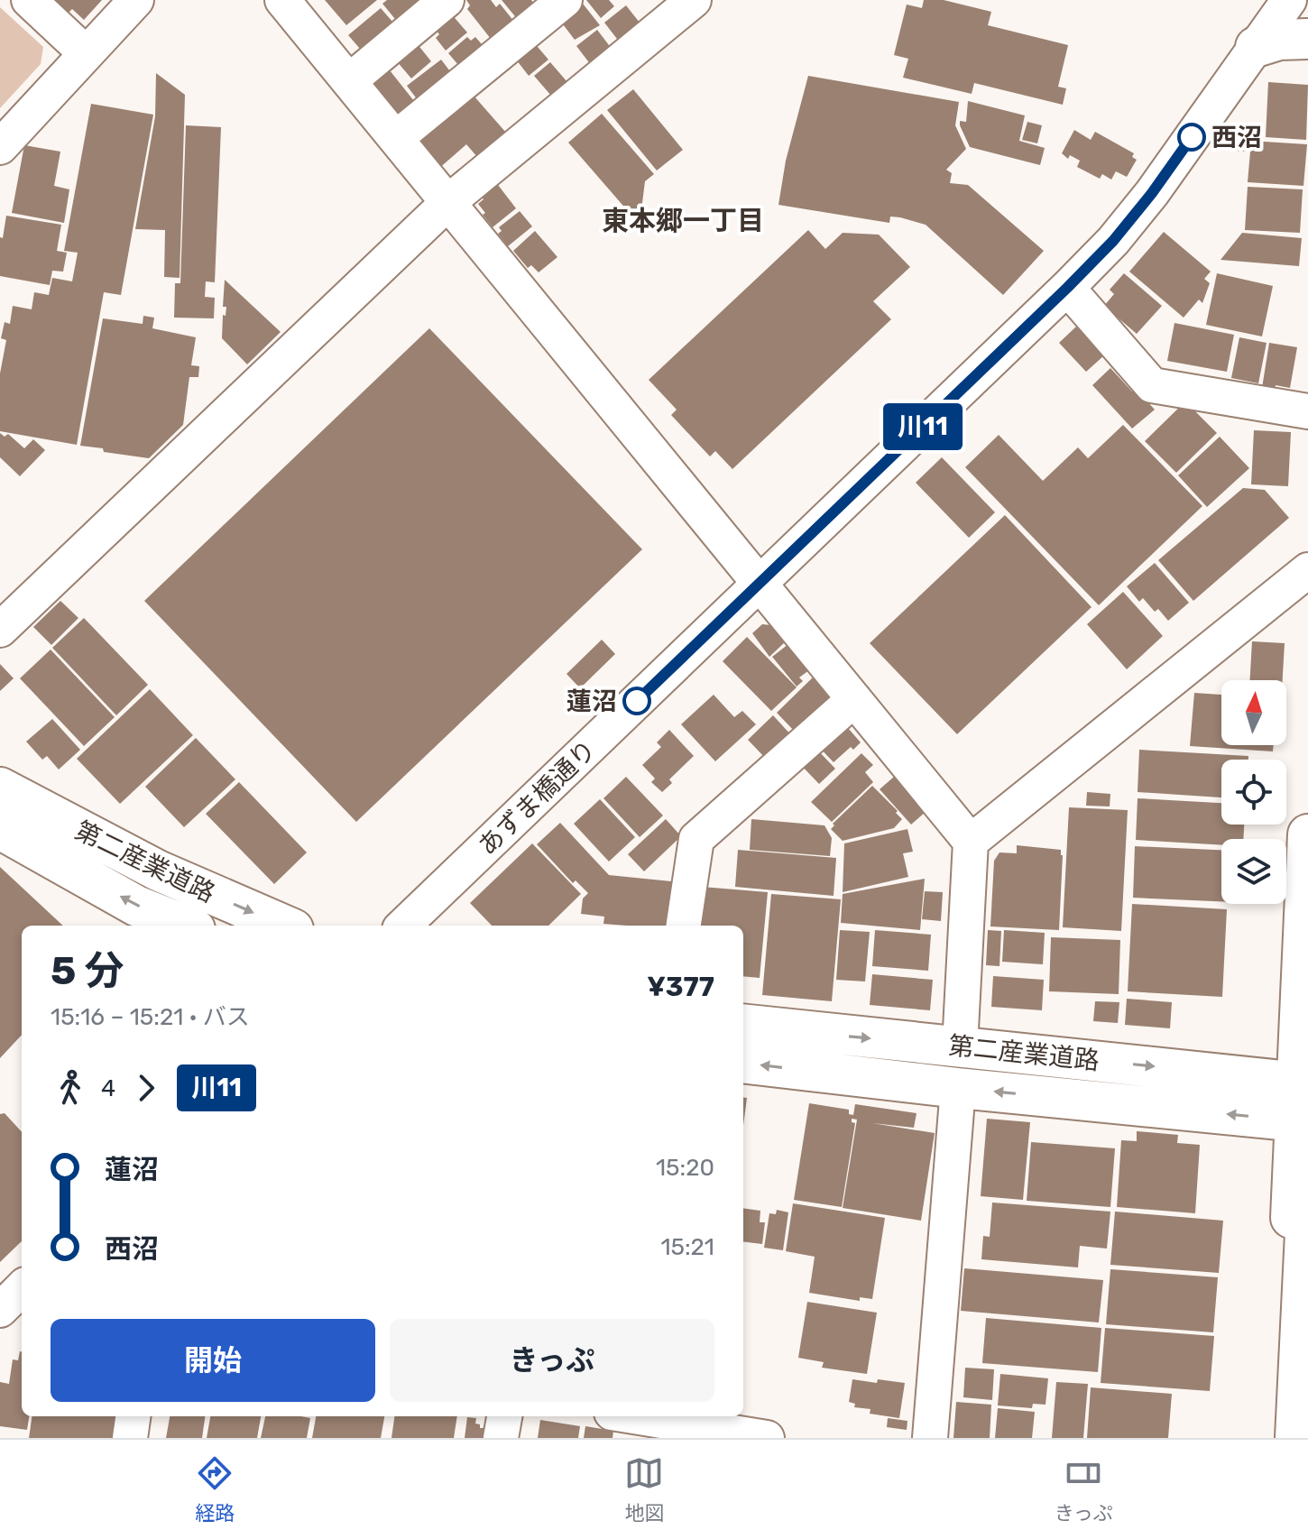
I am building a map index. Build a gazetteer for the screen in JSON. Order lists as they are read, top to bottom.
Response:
{
  "streets": {
    "main road": ["第二産業道路"],
    "street": ["あずま橋通り"]
  },
  "districts": ["東本郷一丁目"],
  "places": ["西沼", "蓮沼"],
  "lines": ["bus line 川11"],
  "north": "top",
  "page": {
    "on_map": "川11",
    "heading": ["5 分", "15:16 – 15:21 · バス", "¥377"],
    "legs": ["4", "川11"],
    "list": [
      {
        "name": "蓮沼",
        "value": "15:20"
      },
      {
        "name": "西沼",
        "value": "15:21"
      }
    ],
    "buttons": ["開始", "きっぷ"],
    "tabs": ["経路", "地図", "きっぷ"]
  }
}
